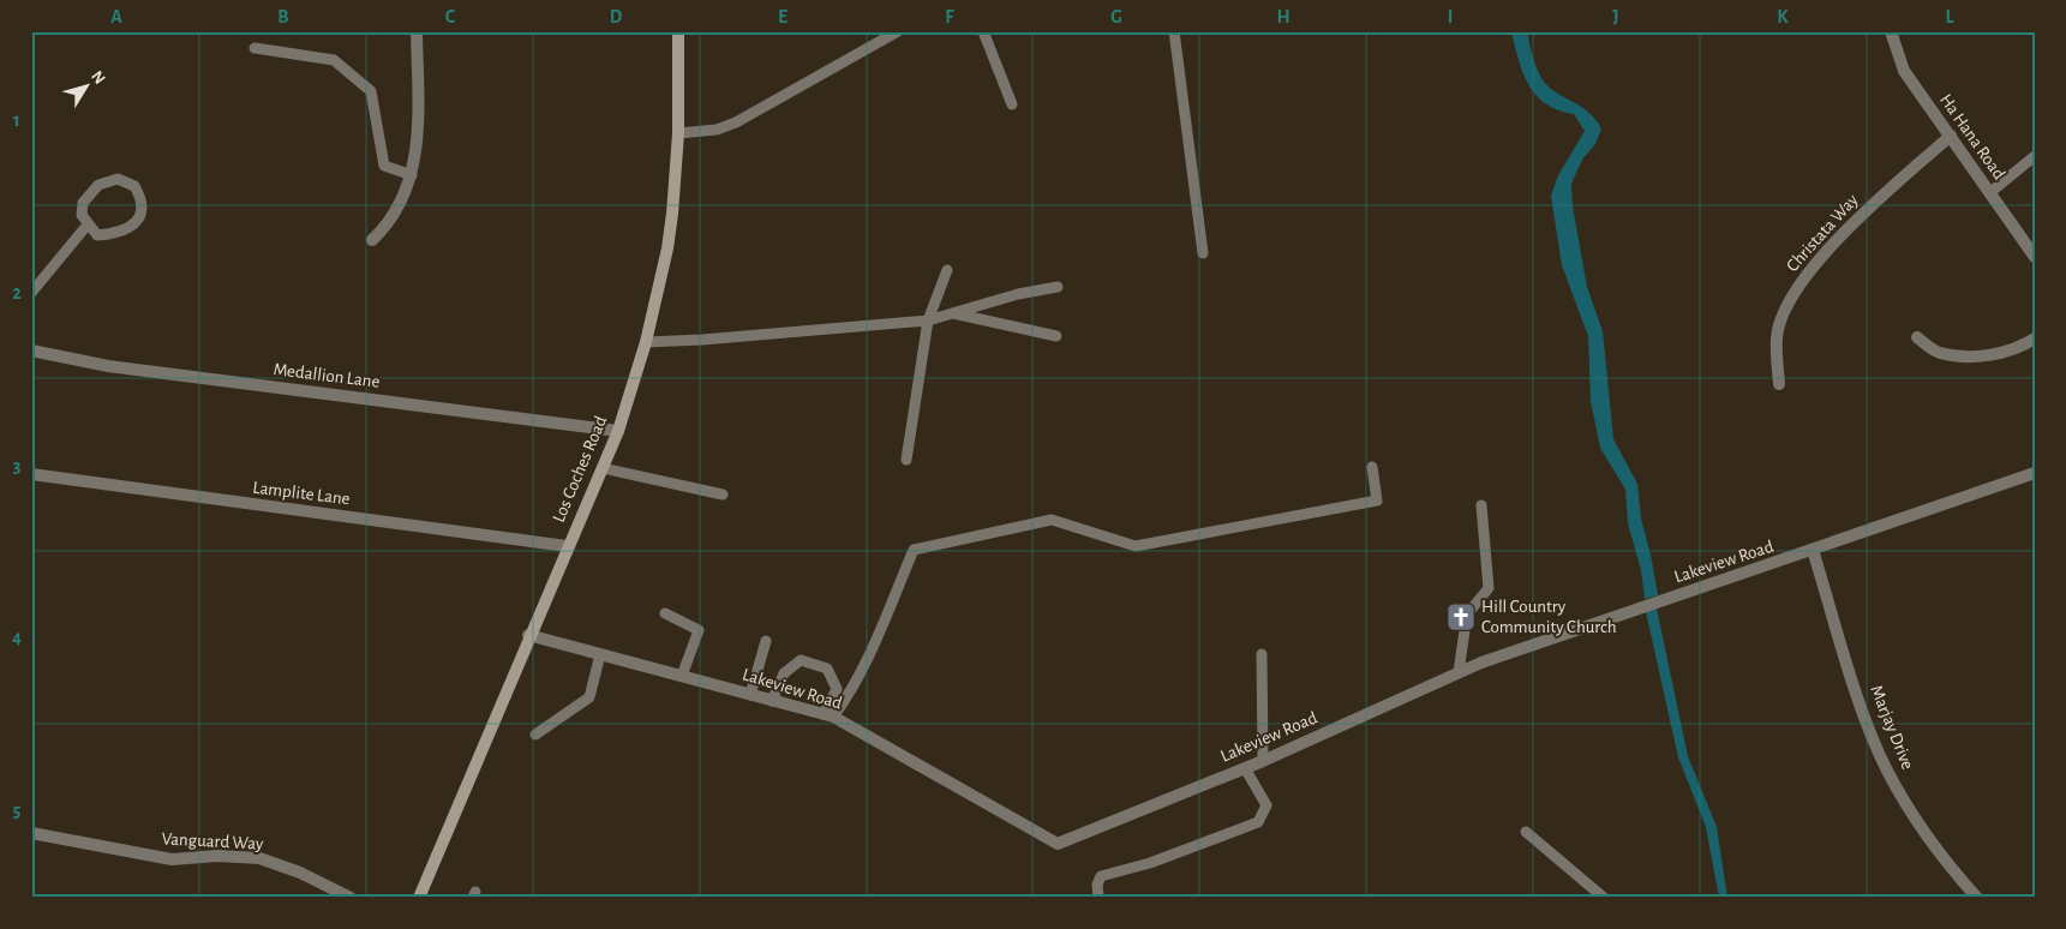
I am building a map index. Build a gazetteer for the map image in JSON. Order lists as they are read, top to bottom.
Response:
{
  "streets": {
    "main road": ["Los Coches Road"],
    "street": [
      "Ha Hana Road",
      "Christata Way",
      "Medallion Lane",
      "Lamplite Lane",
      "Lakeview Road",
      "Marjay Drive",
      "Vanguard Way"
    ]
  },
  "crossings": [
    ["Ha Hana Road", "Christata Way"],
    ["Medallion Lane", "Los Coches Road"],
    ["Los Coches Road", "Lamplite Lane"],
    ["Los Coches Road", "Lakeview Road"],
    ["Lakeview Road", "Marjay Drive"]
  ],
  "places": {
    "church": ["Hill Country Community Church"]
  },
  "north": "top right",
  "grid": {
    "columns": [
      "A",
      "B",
      "C",
      "D",
      "E",
      "F",
      "G",
      "H",
      "I",
      "J",
      "K",
      "L"
    ],
    "rows": [
      "1",
      "2",
      "3",
      "4",
      "5"
    ]
  }
}
